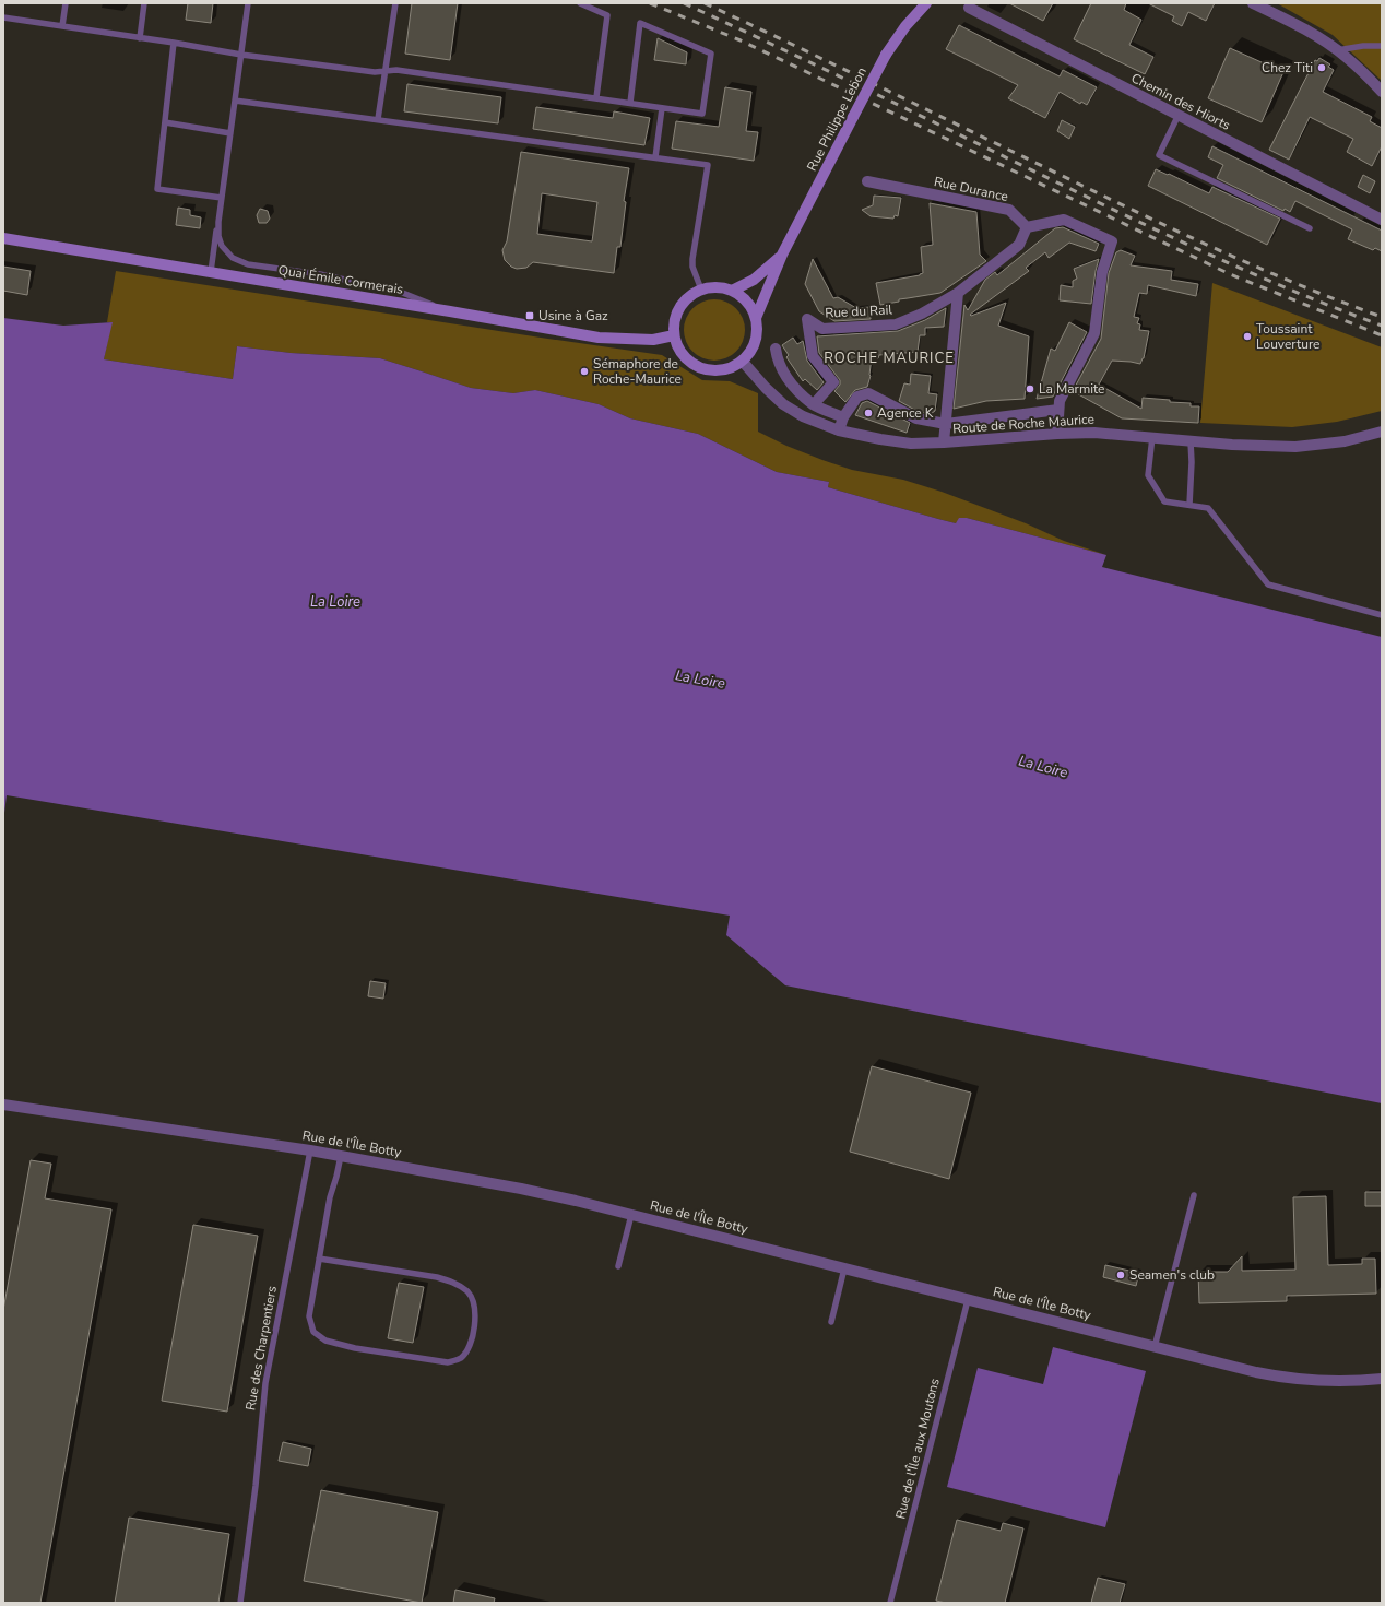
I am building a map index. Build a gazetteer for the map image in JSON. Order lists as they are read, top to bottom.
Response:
{
  "streets": {
    "main road": ["Rue Philippe Lebon", "Quai Émile Cormerais"],
    "street": [
      "Chemin des Hiorts",
      "Rue Durance",
      "Rue du Rail",
      "Route de Roche Maurice",
      "Rue de l'Île Botty"
    ],
    "lane": ["Rue des Charpentiers", "Rue de l'Île aux Moutons"]
  },
  "crossings": [
    ["Rue Philippe Lebon", "Quai Émile Cormerais"],
    ["Rue Philippe Lebon", "Route de Roche Maurice"],
    ["Quai Émile Cormerais", "Route de Roche Maurice"],
    ["Rue de l'Île Botty", "Rue des Charpentiers"],
    ["Rue de l'Île Botty", "Rue de l'Île aux Moutons"]
  ],
  "districts": ["ROCHE MAURICE"],
  "water": ["La Loire"],
  "places": {
    "other": [
      "Chez Titi",
      "Toussaint Louverture",
      "Sémaphore de Roche-Maurice",
      "La Marmite",
      "Agence K",
      "Seamen's club"
    ],
    "transit": ["Usine à Gaz"]
  }
}
